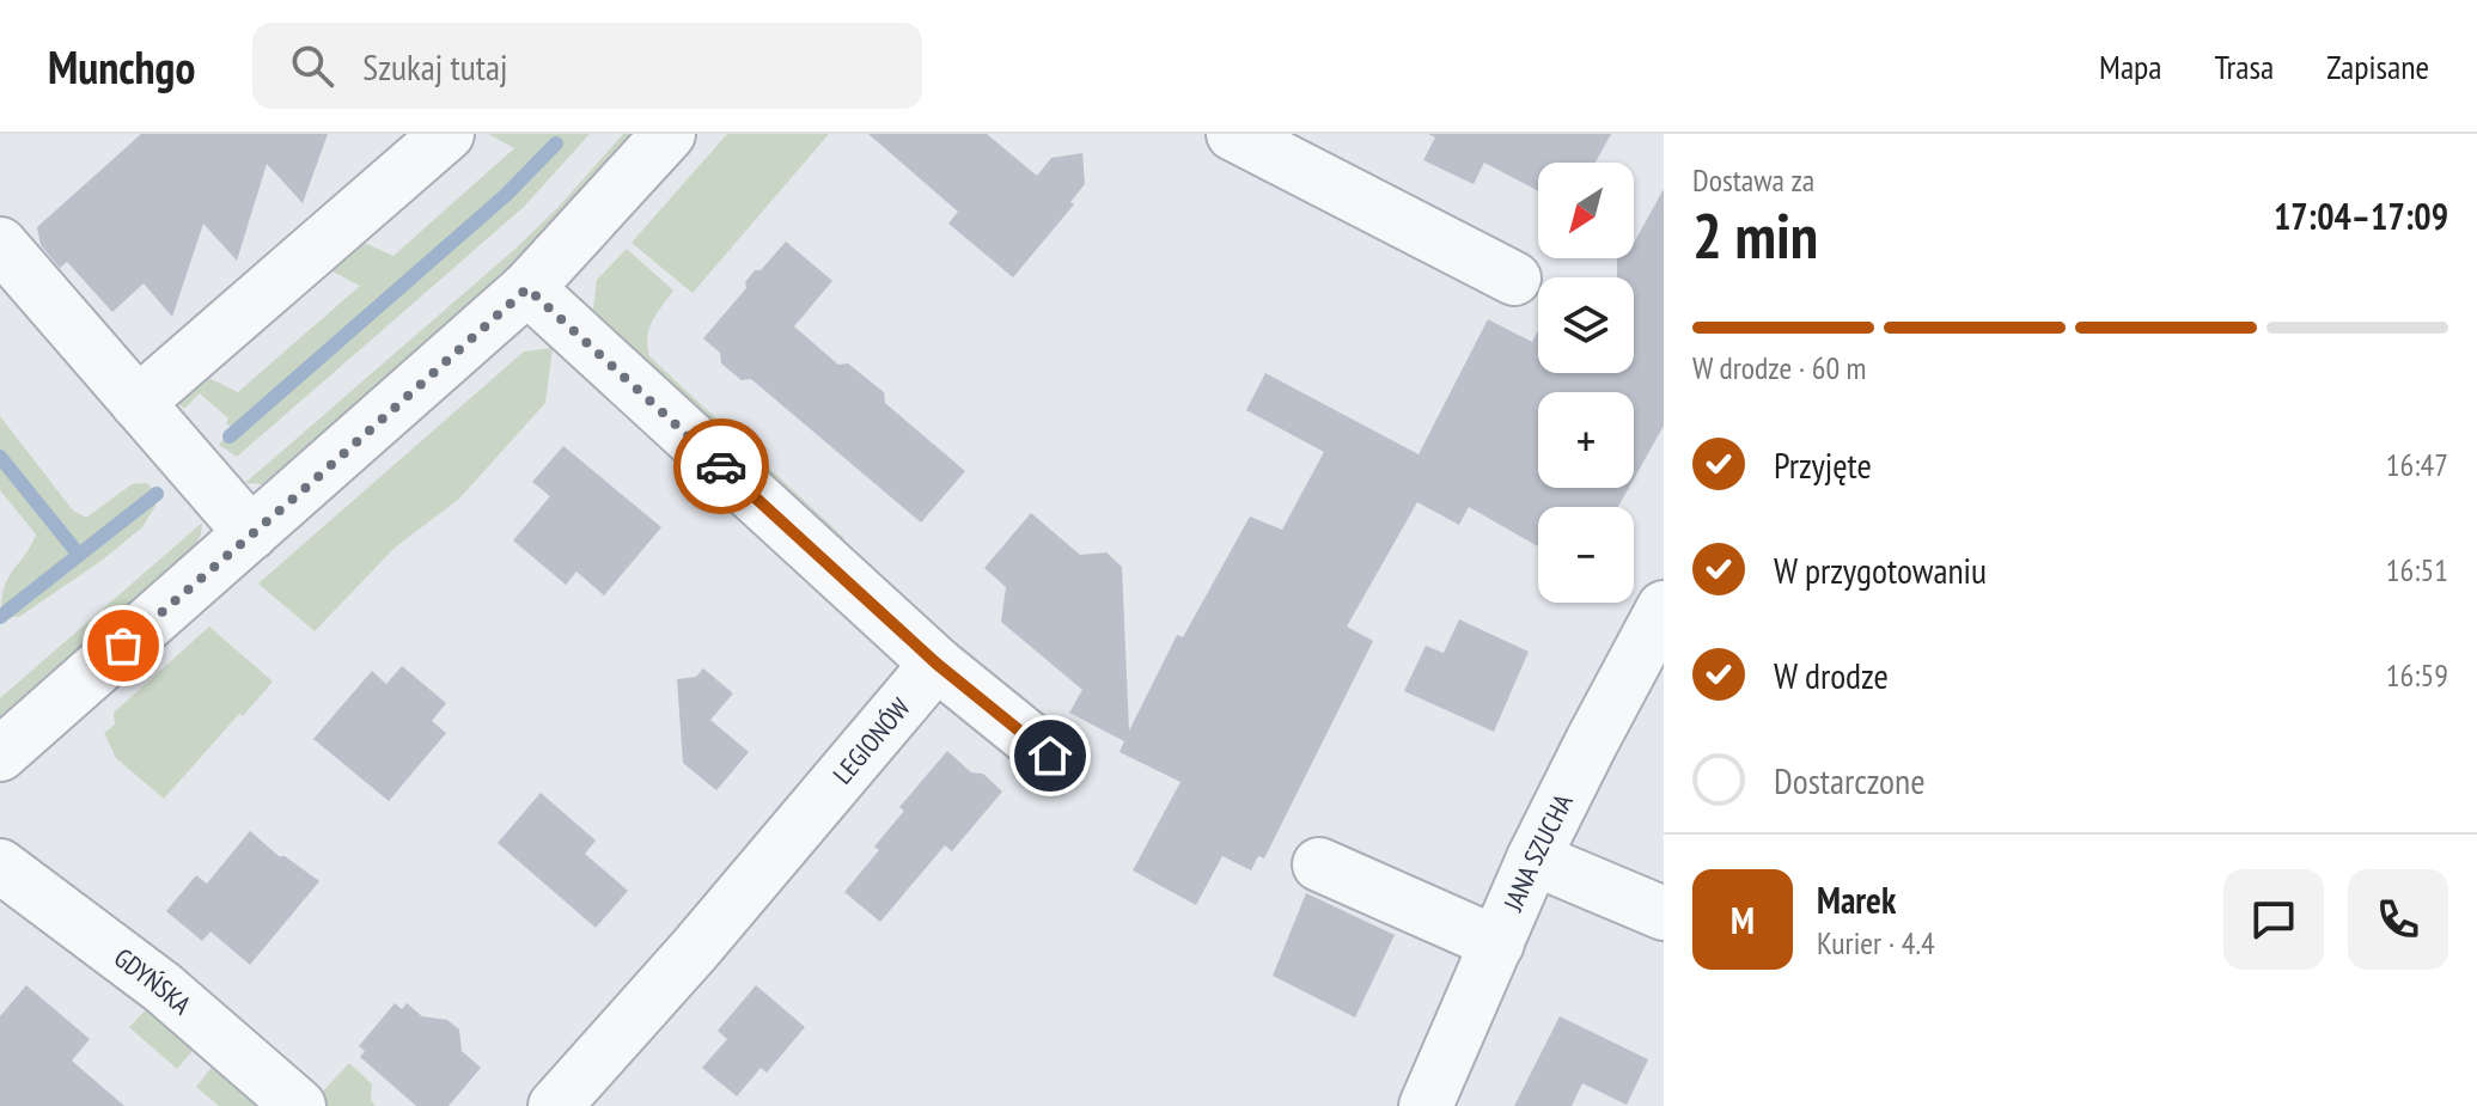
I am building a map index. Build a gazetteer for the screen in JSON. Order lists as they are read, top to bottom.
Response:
{
  "streets": {
    "street": ["LEGIONÓW", "JANA SZUCHA", "GDYŃSKA"]
  },
  "north": "bottom left",
  "page": {
    "header": "Munchgo",
    "search": "Szukaj tutaj",
    "nav": ["Mapa", "Trasa", "Zapisane"],
    "heading": ["2 min", "Dostawa za", "17:04–17:09"],
    "panel": ["Marek", "Kurier · 4.4"],
    "map_buttons": ["+", "−"],
    "bar": "W drodze · 60 m",
    "list": [
      ["Przyjęte", "16:47"],
      ["W przygotowaniu", "16:51"],
      ["W drodze", "16:59"],
      "Dostarczone"
    ],
    "round": "M"
  }
}
